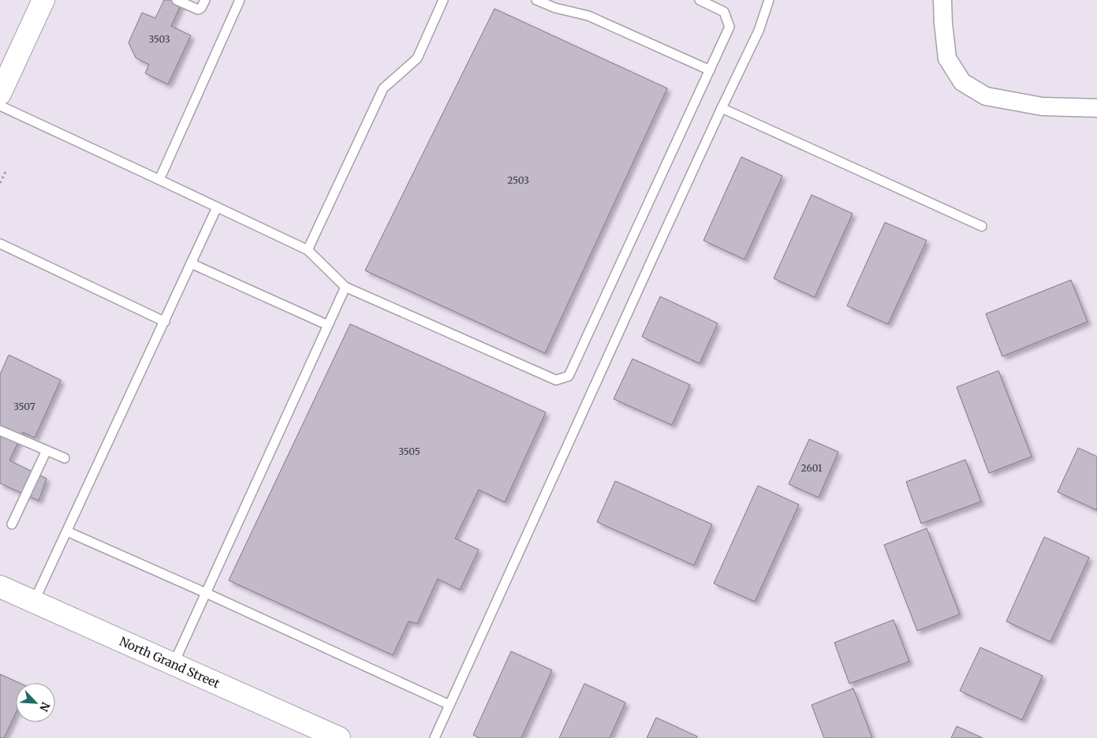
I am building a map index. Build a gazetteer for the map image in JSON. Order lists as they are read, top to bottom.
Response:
{
  "streets": {
    "main road": ["North Grand Street"]
  },
  "house_numbers": [
    "3503",
    "2503",
    "3507",
    "3505",
    "2601"
  ],
  "north": "bottom right"
}
